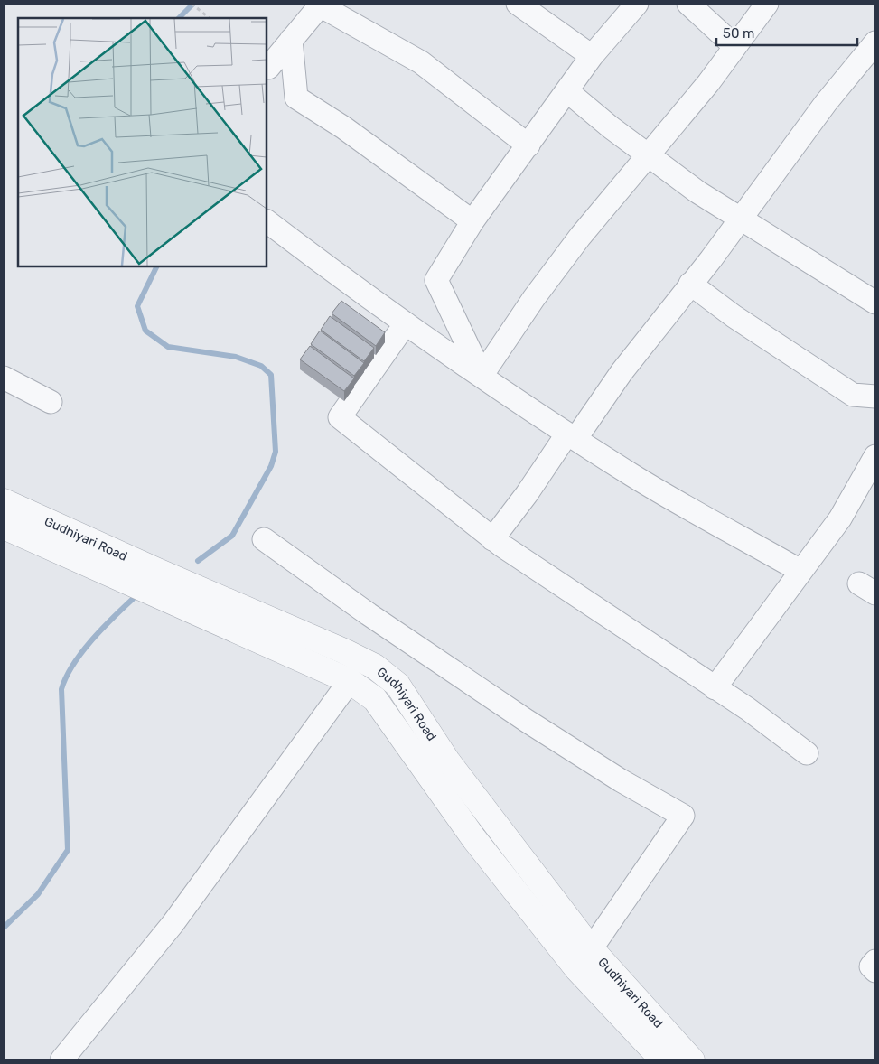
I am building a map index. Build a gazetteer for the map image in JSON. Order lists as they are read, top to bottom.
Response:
{
  "streets": {
    "street": ["Gudhiyari Road"]
  },
  "scale_bar": "50 m"
}
